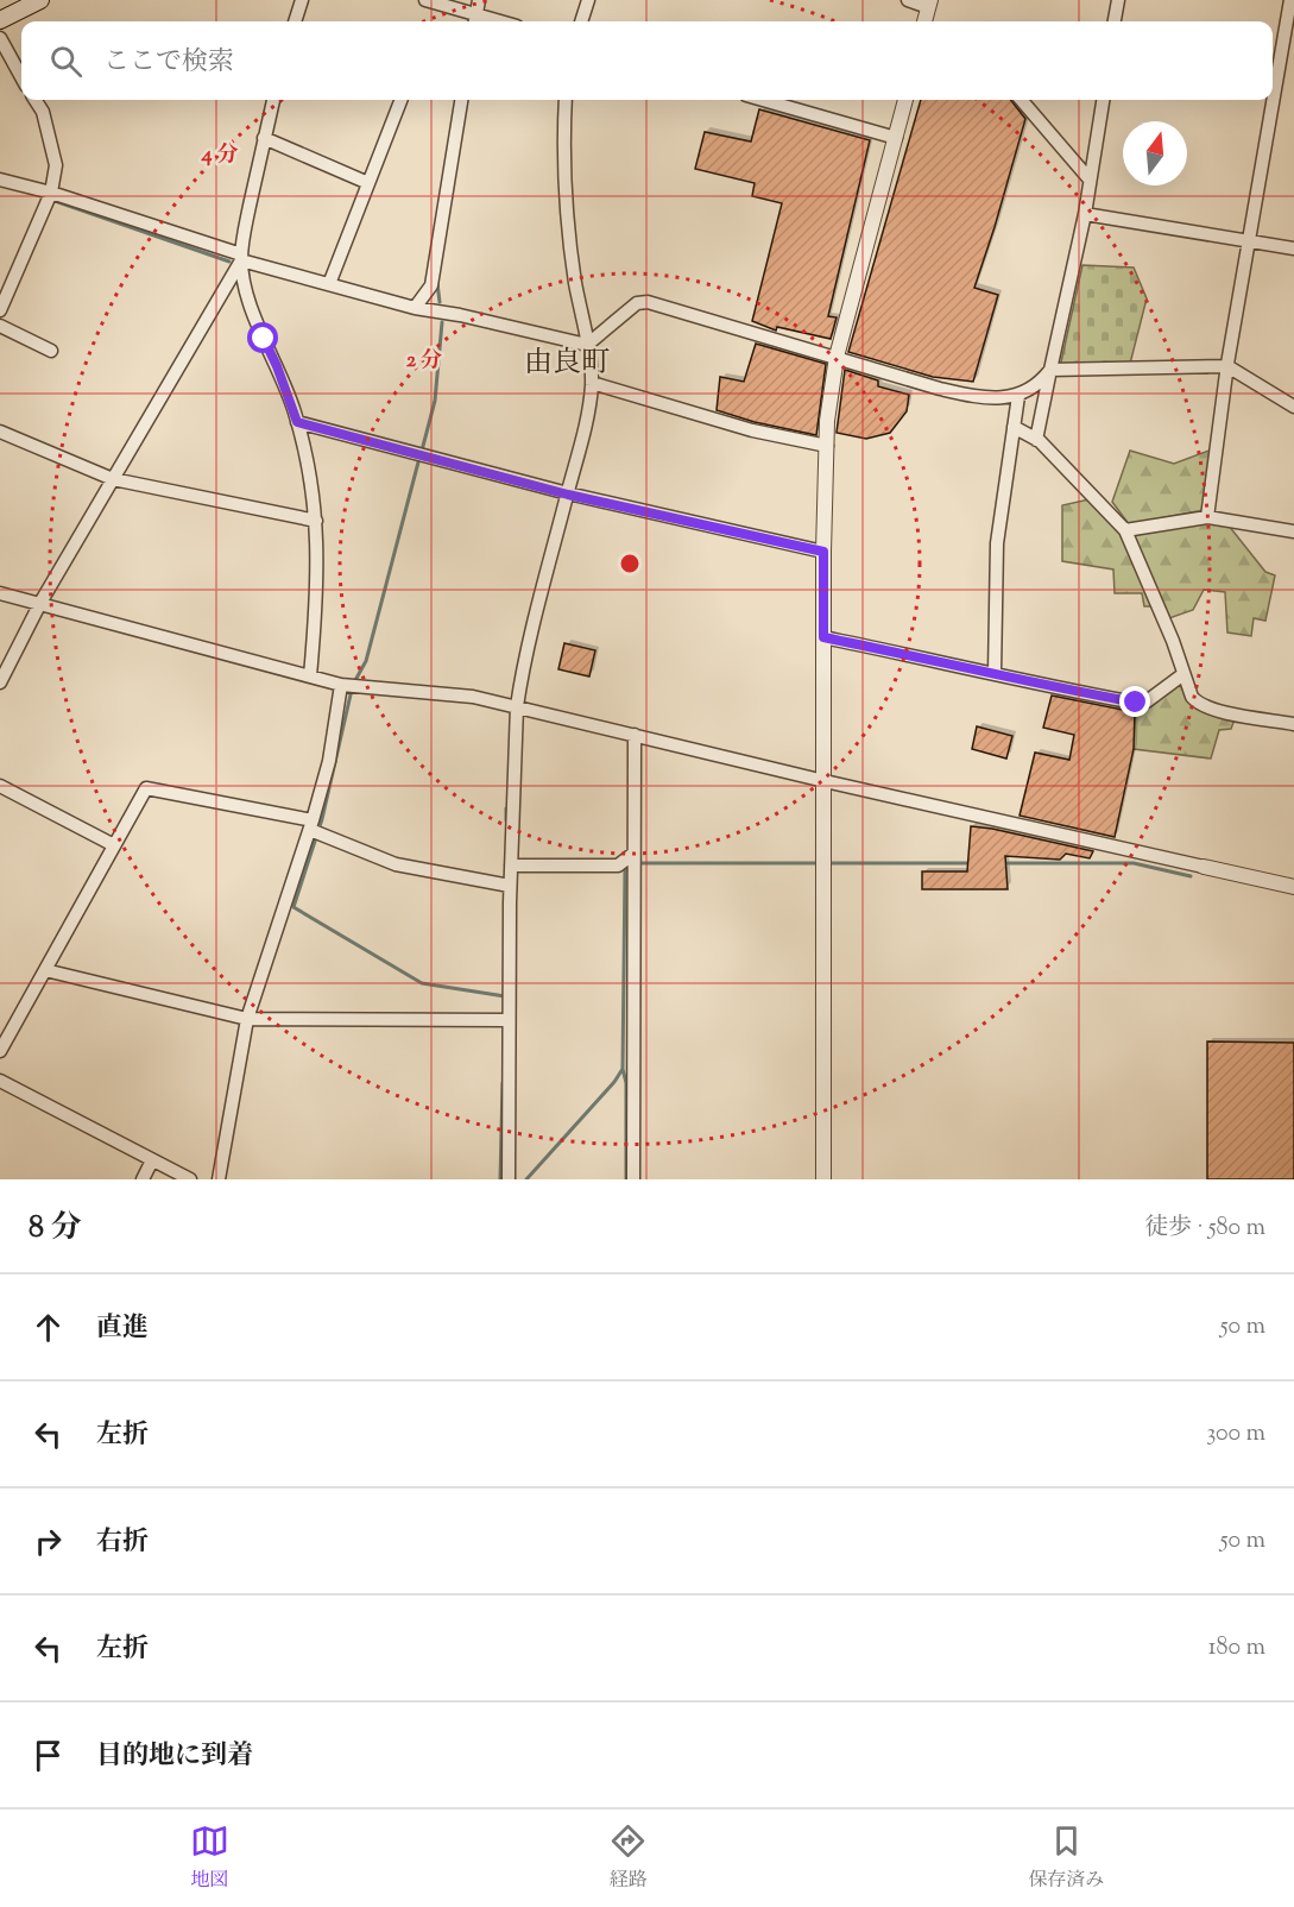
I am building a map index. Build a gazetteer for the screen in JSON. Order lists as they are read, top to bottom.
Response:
{
  "districts": ["由良町"],
  "north": "top",
  "page": {
    "search": "ここで検索",
    "heading": ["8 分", "徒歩 · 580 m"],
    "list": [
      ["直進", "50 m"],
      ["左折", "300 m"],
      ["右折", "50 m"],
      ["左折", "180 m"],
      "目的地に到着"
    ],
    "nav": ["地図", "経路", "保存済み"]
  },
  "rings": ["4 分", "2 分"]
}
